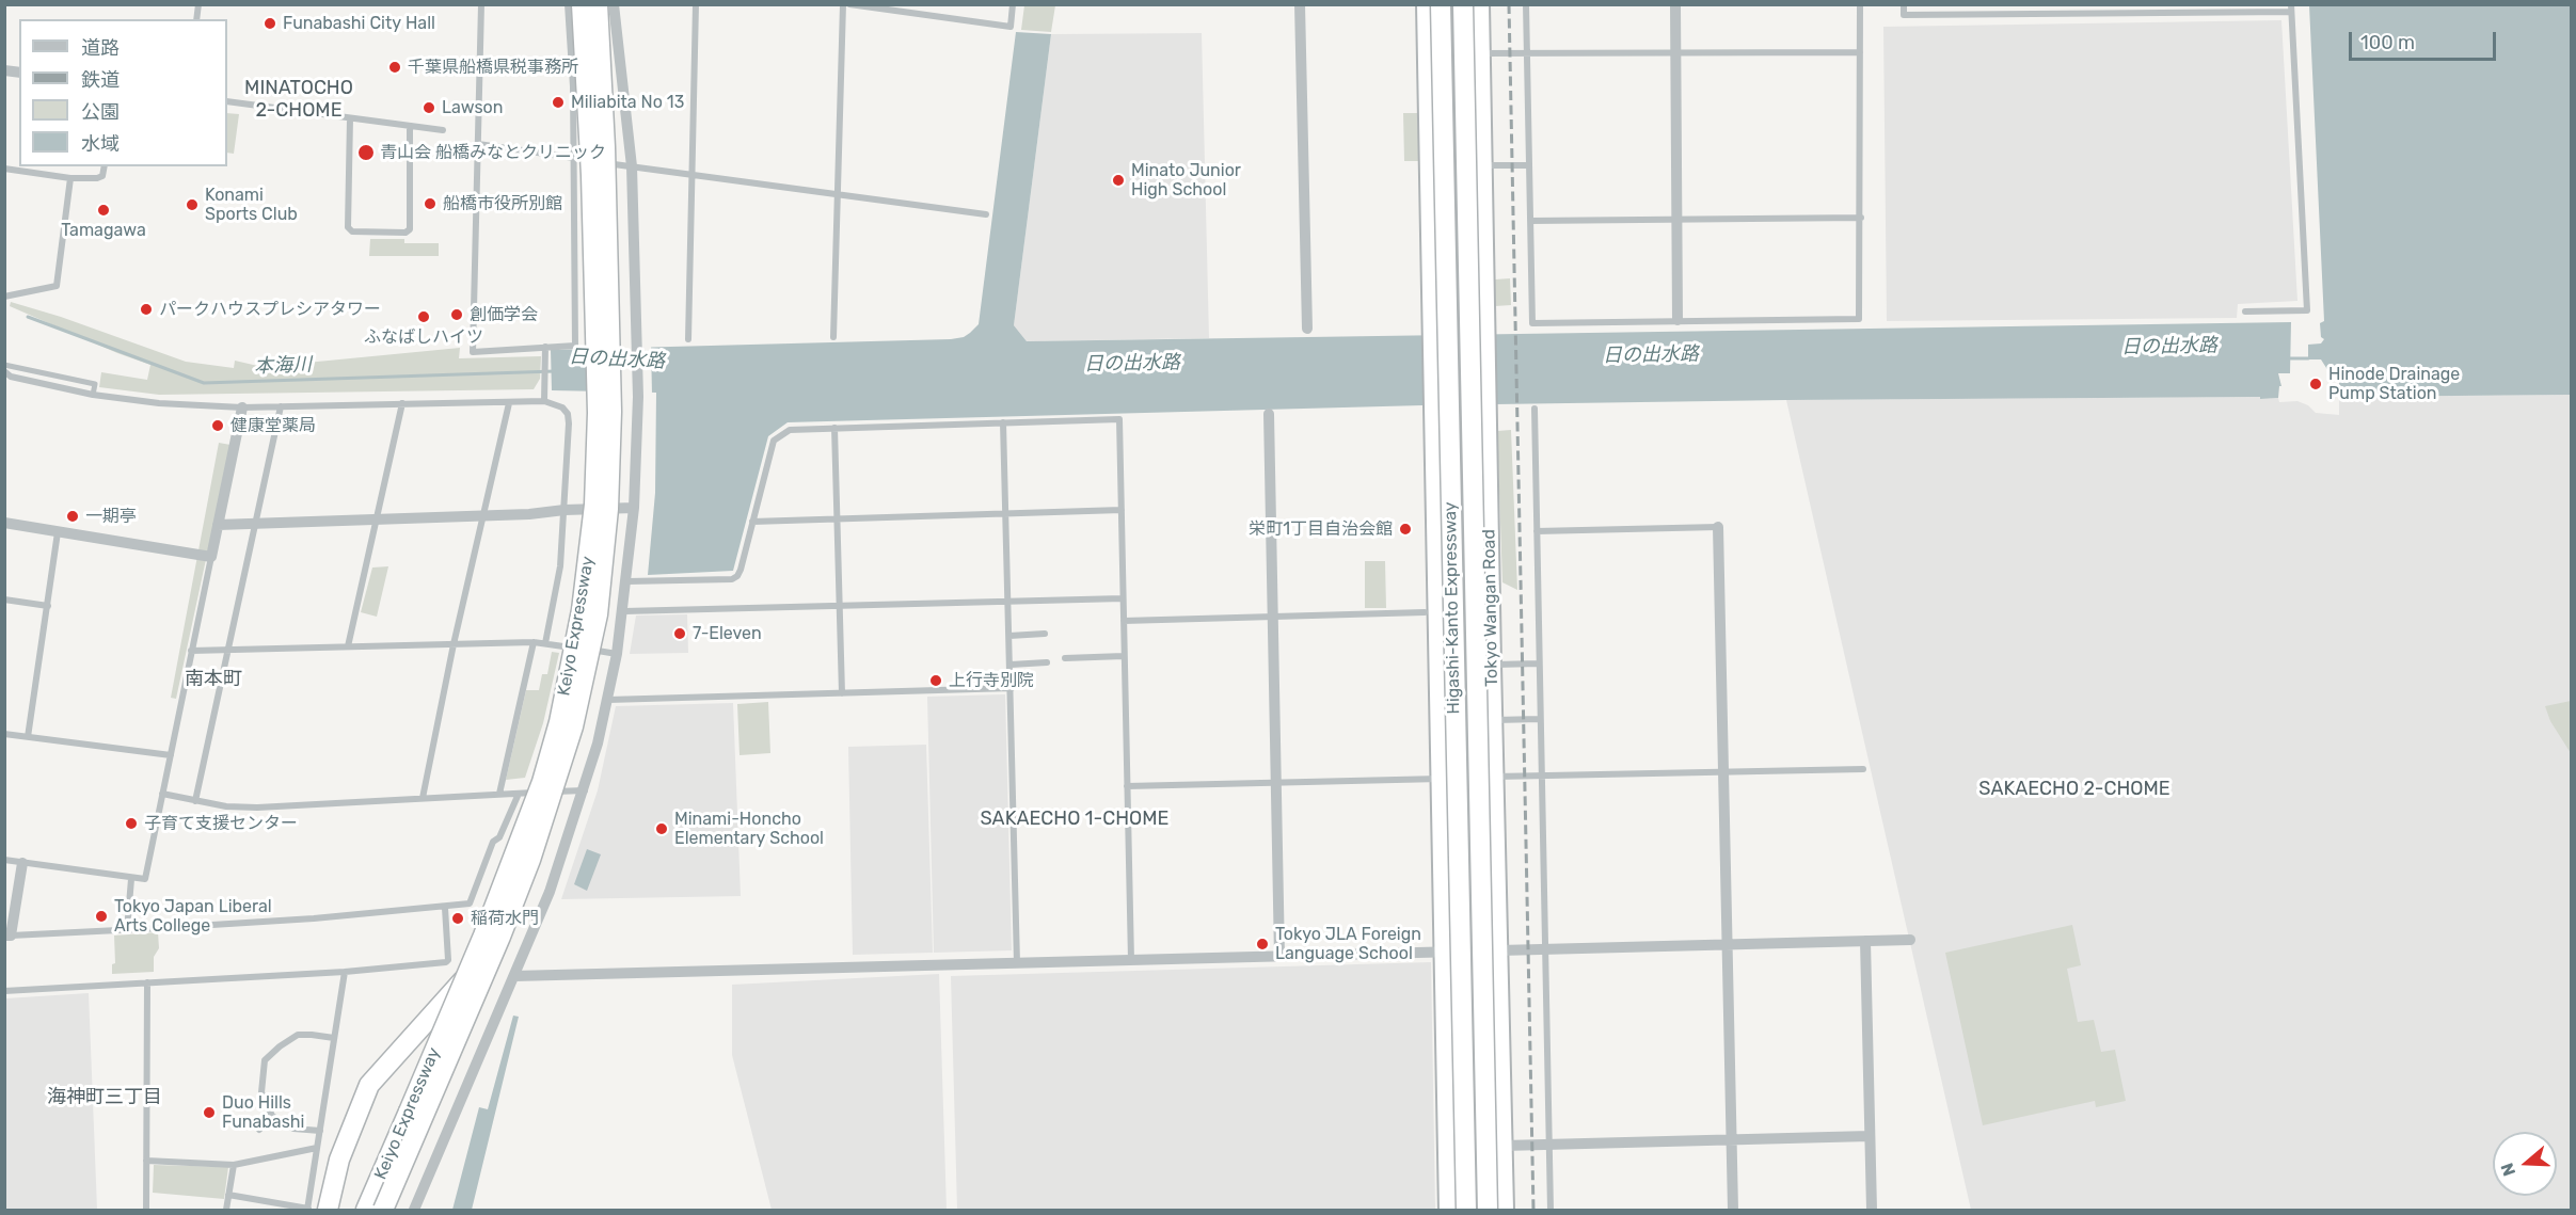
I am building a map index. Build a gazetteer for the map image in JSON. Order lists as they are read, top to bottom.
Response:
{
  "streets": {
    "highway": ["Higashi-Kanto Expressway", "Tokyo Wangan Road", "Keiyo Expressway"]
  },
  "districts": [
    "MINATOCHO 2-CHOME",
    "南本町",
    "SAKAECHO 2-CHOME",
    "SAKAECHO 1-CHOME",
    "海神町三丁目"
  ],
  "water": ["日の出水路", "本海川"],
  "places": [
    "Funabashi City Hall",
    "千葉県船橋県税事務所",
    "Miliabita No 13",
    "Lawson",
    "青山会 船橋みなとクリニック",
    "Minato Junior High School",
    "船橋市役所別館",
    "Konami Sports Club",
    "Tamagawa",
    "パークハウスプレシアタワー",
    "創価学会",
    "ふなばしハイツ",
    "Hinode Drainage Pump Station",
    "健康堂薬局",
    "一期亭",
    "栄町1丁目自治会館",
    "7-Eleven",
    "上行寺別院",
    "子育て支援センター",
    "Minami-Honcho Elementary School",
    "Tokyo Japan Liberal Arts College",
    "稲荷水門",
    "Tokyo JLA Foreign Language School",
    "Duo Hills Funabashi"
  ],
  "legend": [
    "道路",
    "鉄道",
    "公園",
    "水域"
  ],
  "scale_bar": "100 m",
  "north": "left"
}
